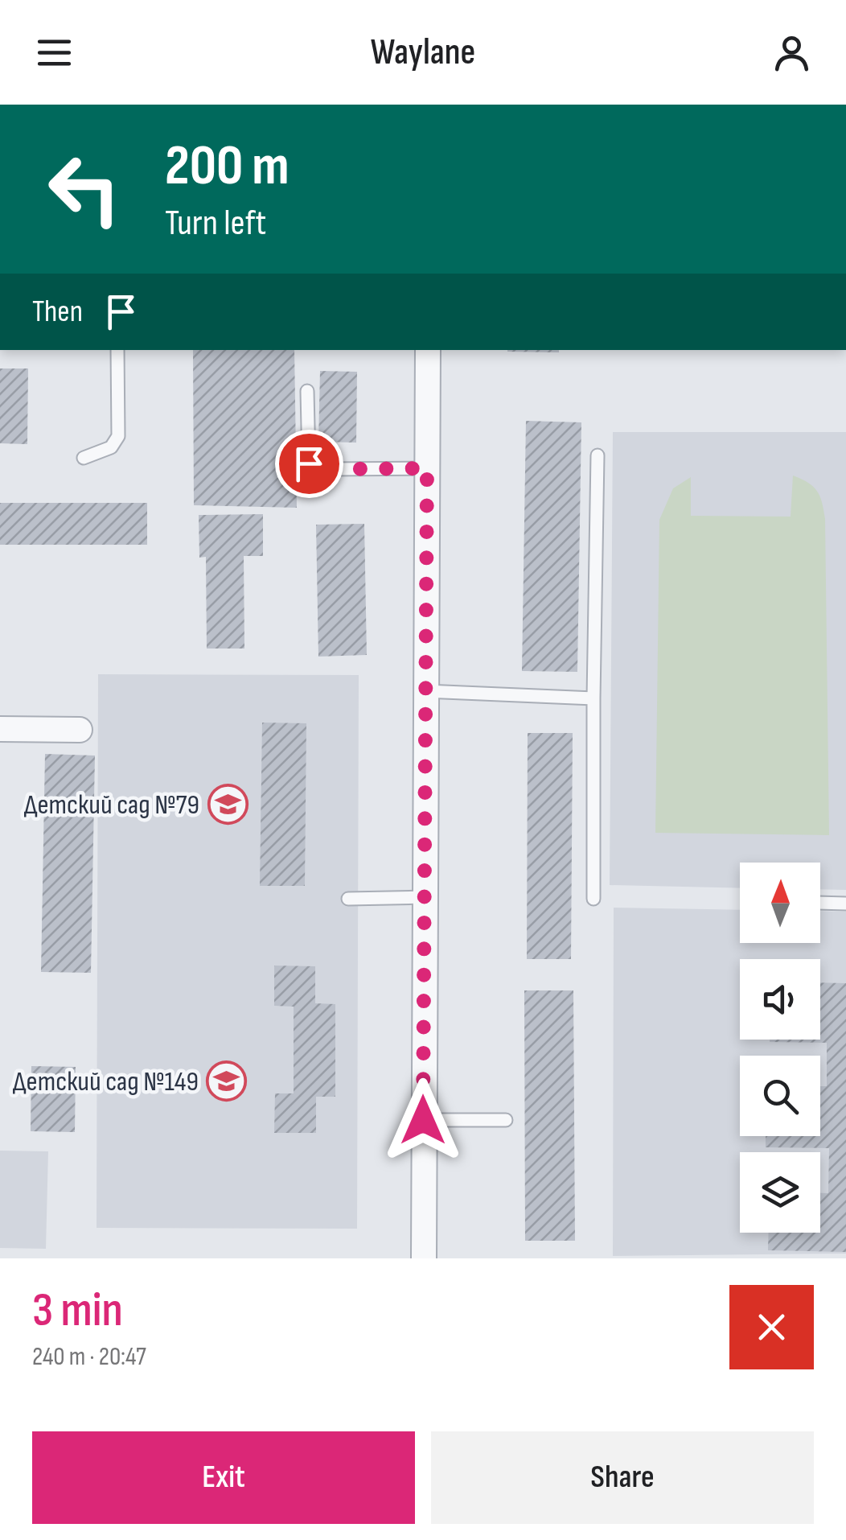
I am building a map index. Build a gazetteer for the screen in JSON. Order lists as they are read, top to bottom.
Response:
{
  "places": {
    "school or university": ["Детский сад №79", "Детский сад №149"]
  },
  "north": "top",
  "page": {
    "header": "Waylane",
    "turn": ["200 m", "Turn left"],
    "then": "Then",
    "heading": ["3 min", "240 m · 20:47"],
    "buttons": ["Exit", "Share"]
  }
}
